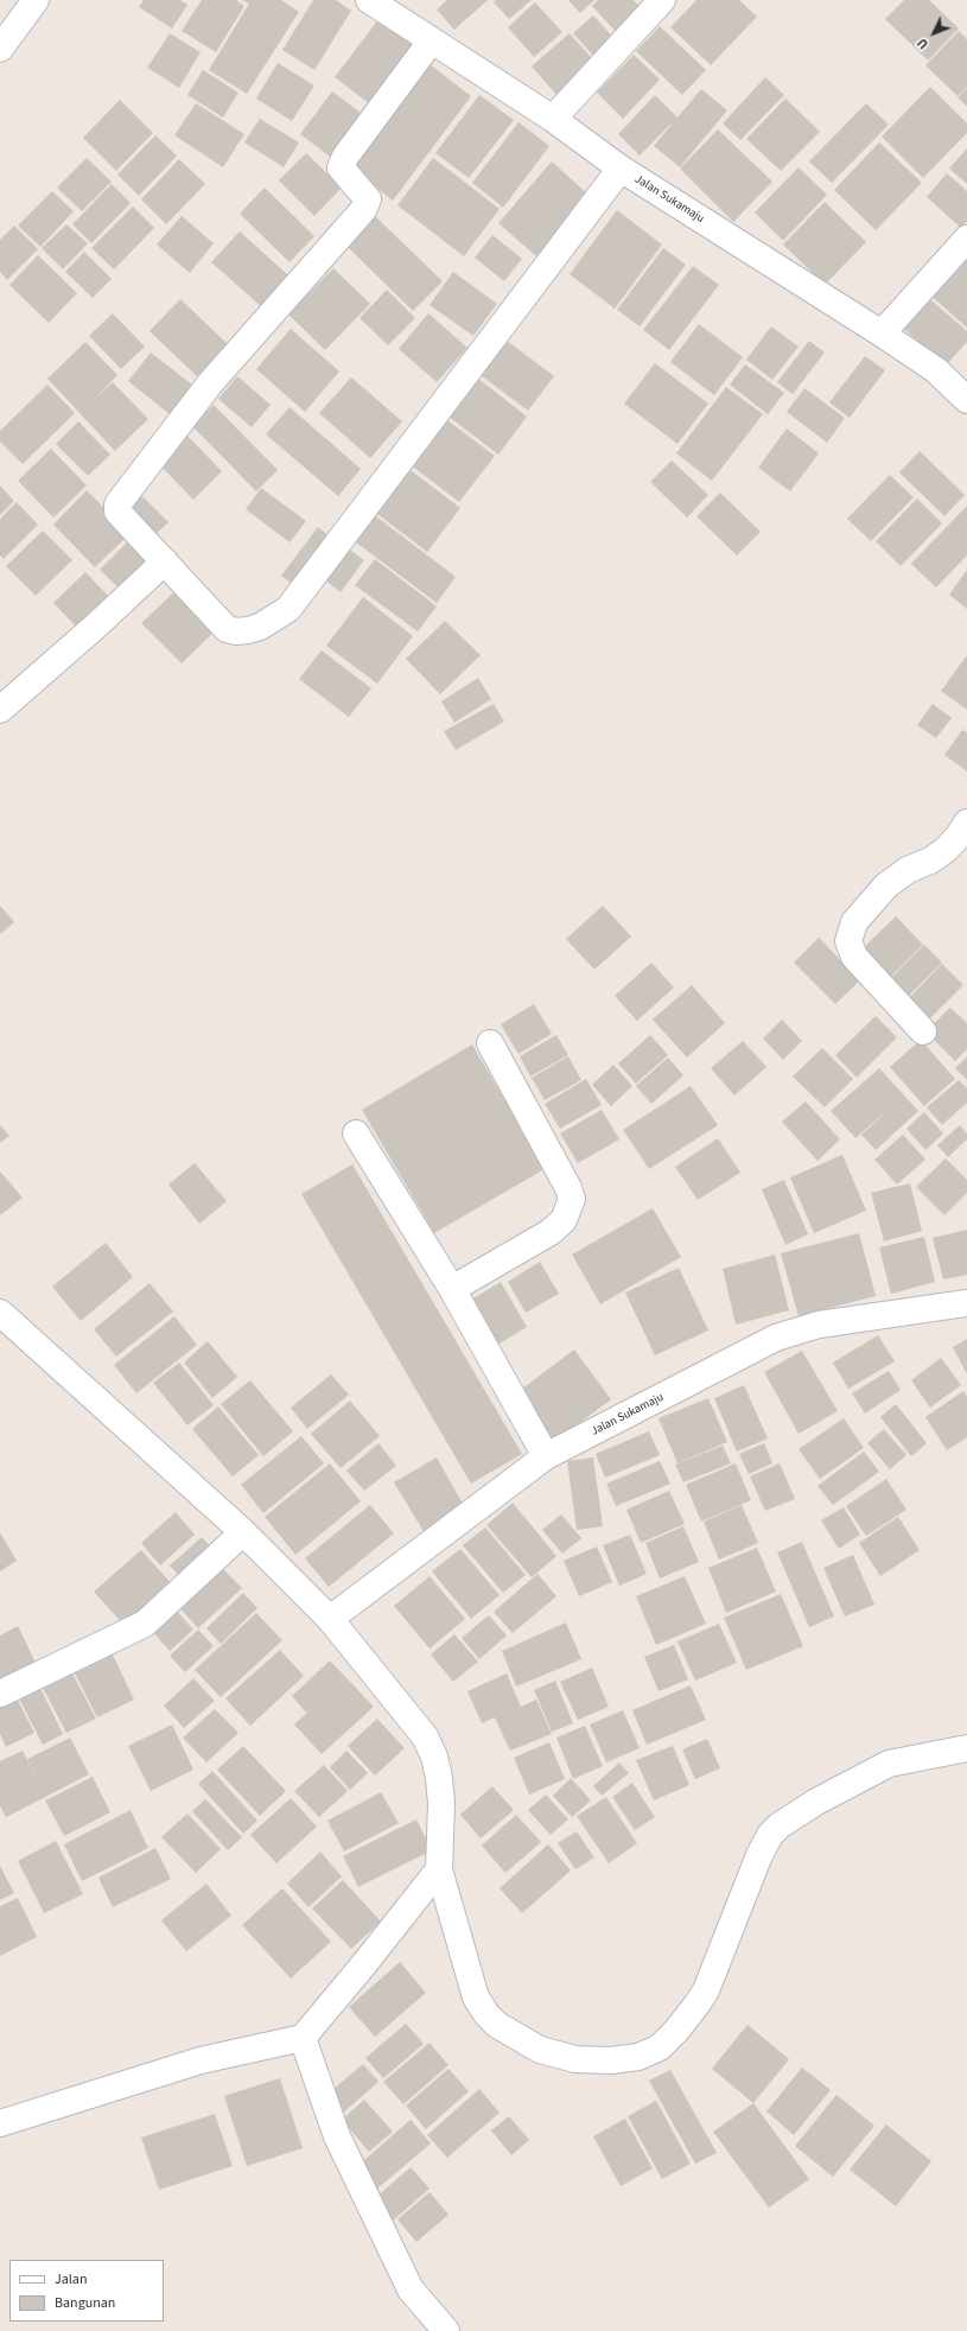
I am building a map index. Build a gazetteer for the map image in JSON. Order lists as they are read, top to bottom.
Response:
{
  "streets": {
    "street": ["Jalan Sukamaju"]
  },
  "legend": ["Jalan", "Bangunan"],
  "north": "bottom left"
}
